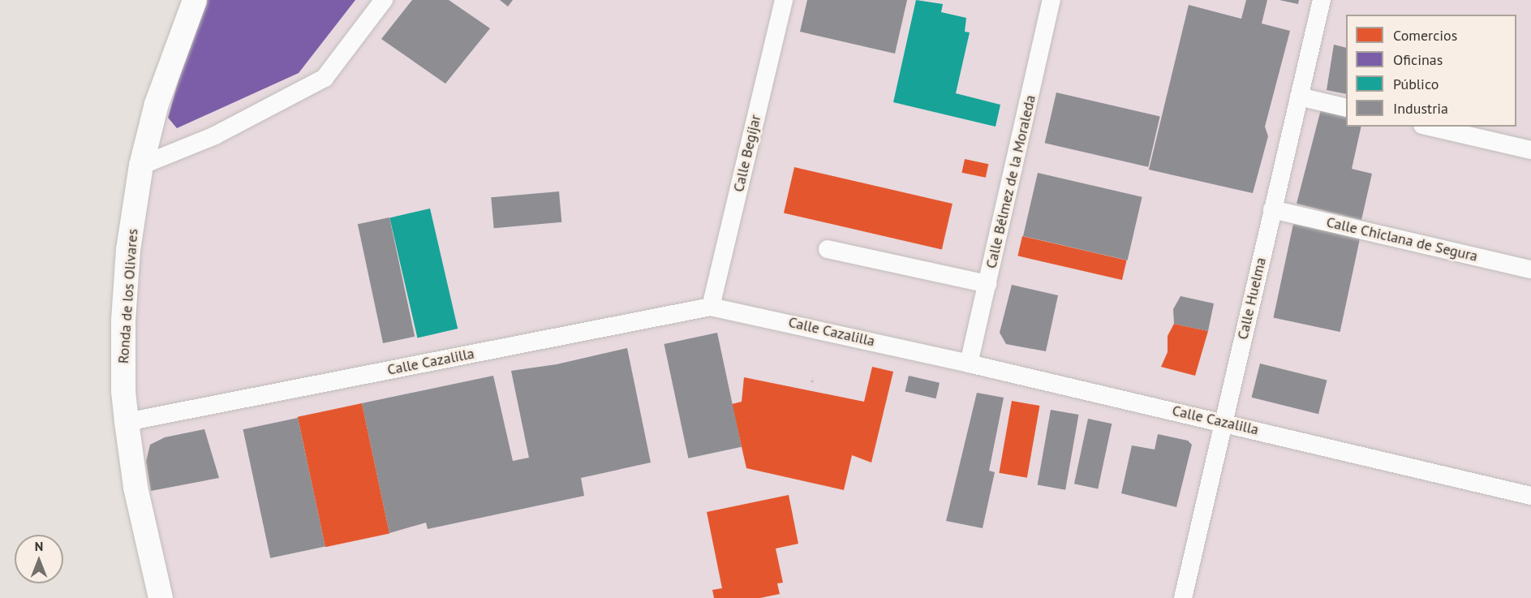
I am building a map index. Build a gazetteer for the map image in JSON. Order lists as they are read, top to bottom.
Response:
{
  "streets": {
    "main road": ["Ronda de los Olivares"],
    "street": [
      "Calle Begíjar",
      "Calle Bélmez de la Moraleda",
      "Calle Chiclana de Segura",
      "Calle Huelma",
      "Calle Cazalilla"
    ]
  },
  "crossings": [
    ["Calle Begíjar", "Calle Cazalilla"],
    ["Calle Bélmez de la Moraleda", "Calle Cazalilla"],
    ["Calle Chiclana de Segura", "Calle Huelma"],
    ["Ronda de los Olivares", "Calle Cazalilla"],
    ["Calle Huelma", "Calle Cazalilla"]
  ],
  "legend": [
    "Comercios",
    "Oficinas",
    "Público",
    "Industria"
  ],
  "north": "top"
}
